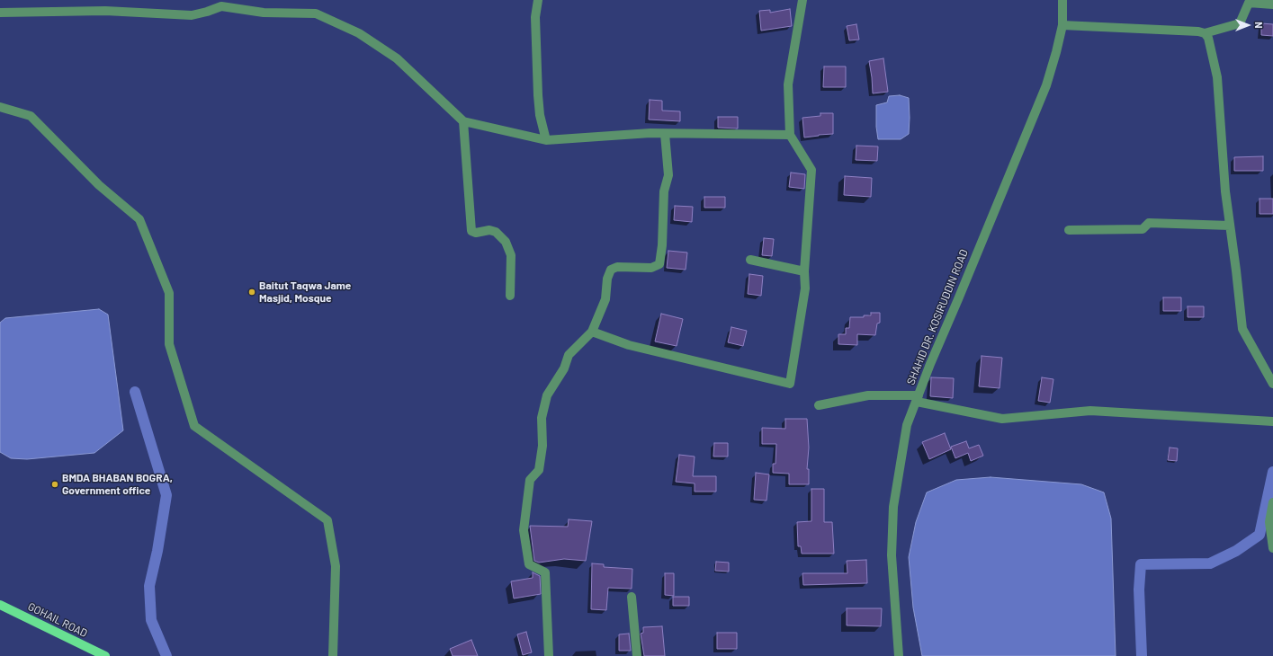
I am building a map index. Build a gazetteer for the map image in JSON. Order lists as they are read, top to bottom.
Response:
{
  "streets": {
    "main road": ["GOHAIL ROAD"],
    "street": ["SHAHID DR. KOSIRUDDIN ROAD"]
  },
  "places": ["Baitut Taqwa Jame Masjid, Mosque", "BMDA BHABAN BOGRA, Government office"],
  "north": "right"
}
